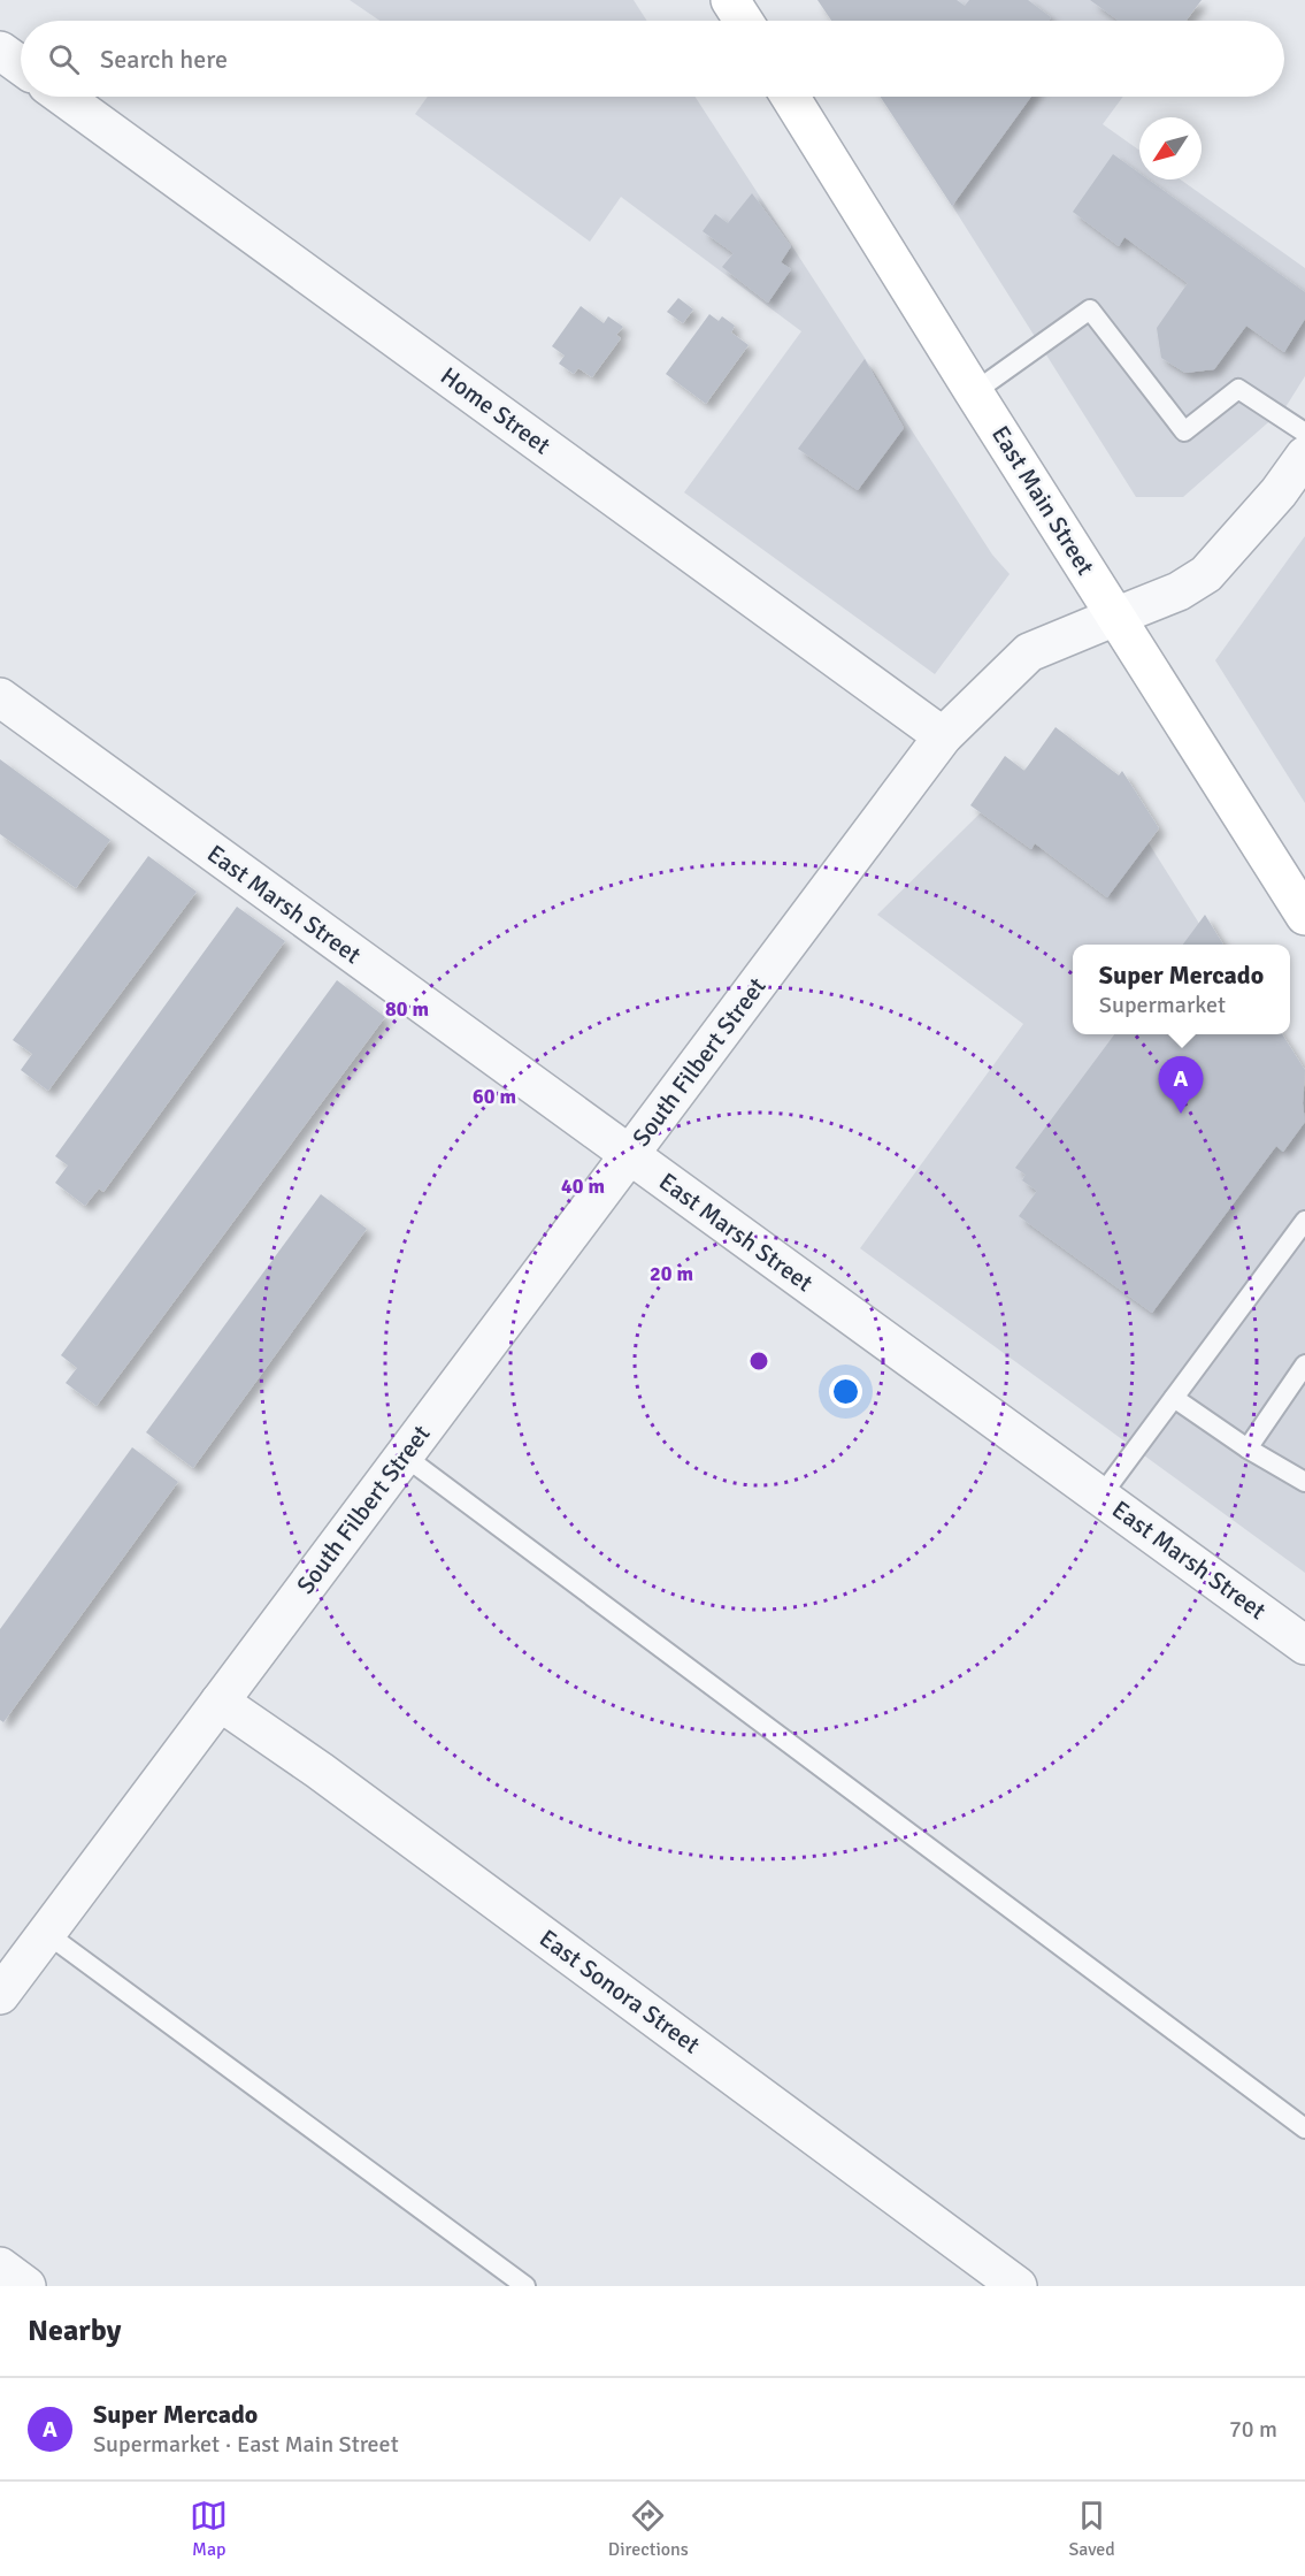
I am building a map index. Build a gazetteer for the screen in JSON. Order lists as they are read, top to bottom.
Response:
{
  "streets": {
    "main road": ["East Main Street"],
    "street": [
      "Home Street",
      "East Marsh Street",
      "South Filbert Street",
      "East Sonora Street"
    ]
  },
  "crossings": [
    ["Home Street", "South Filbert Street"],
    ["East Main Street", "South Filbert Street"],
    ["East Marsh Street", "South Filbert Street"],
    ["South Filbert Street", "East Sonora Street"]
  ],
  "north": "bottom left",
  "page": {
    "search": "Search here",
    "popup": ["Super Mercado", "Supermarket"],
    "pins": "A",
    "heading": "Nearby",
    "list": [
      {
        "mark": "A",
        "name": "Super Mercado",
        "note": "Supermarket · East Main Street",
        "value": "70 m"
      }
    ],
    "nav": ["Map", "Directions", "Saved"]
  },
  "rings": [
    "80 m",
    "60 m",
    "40 m",
    "20 m"
  ]
}
